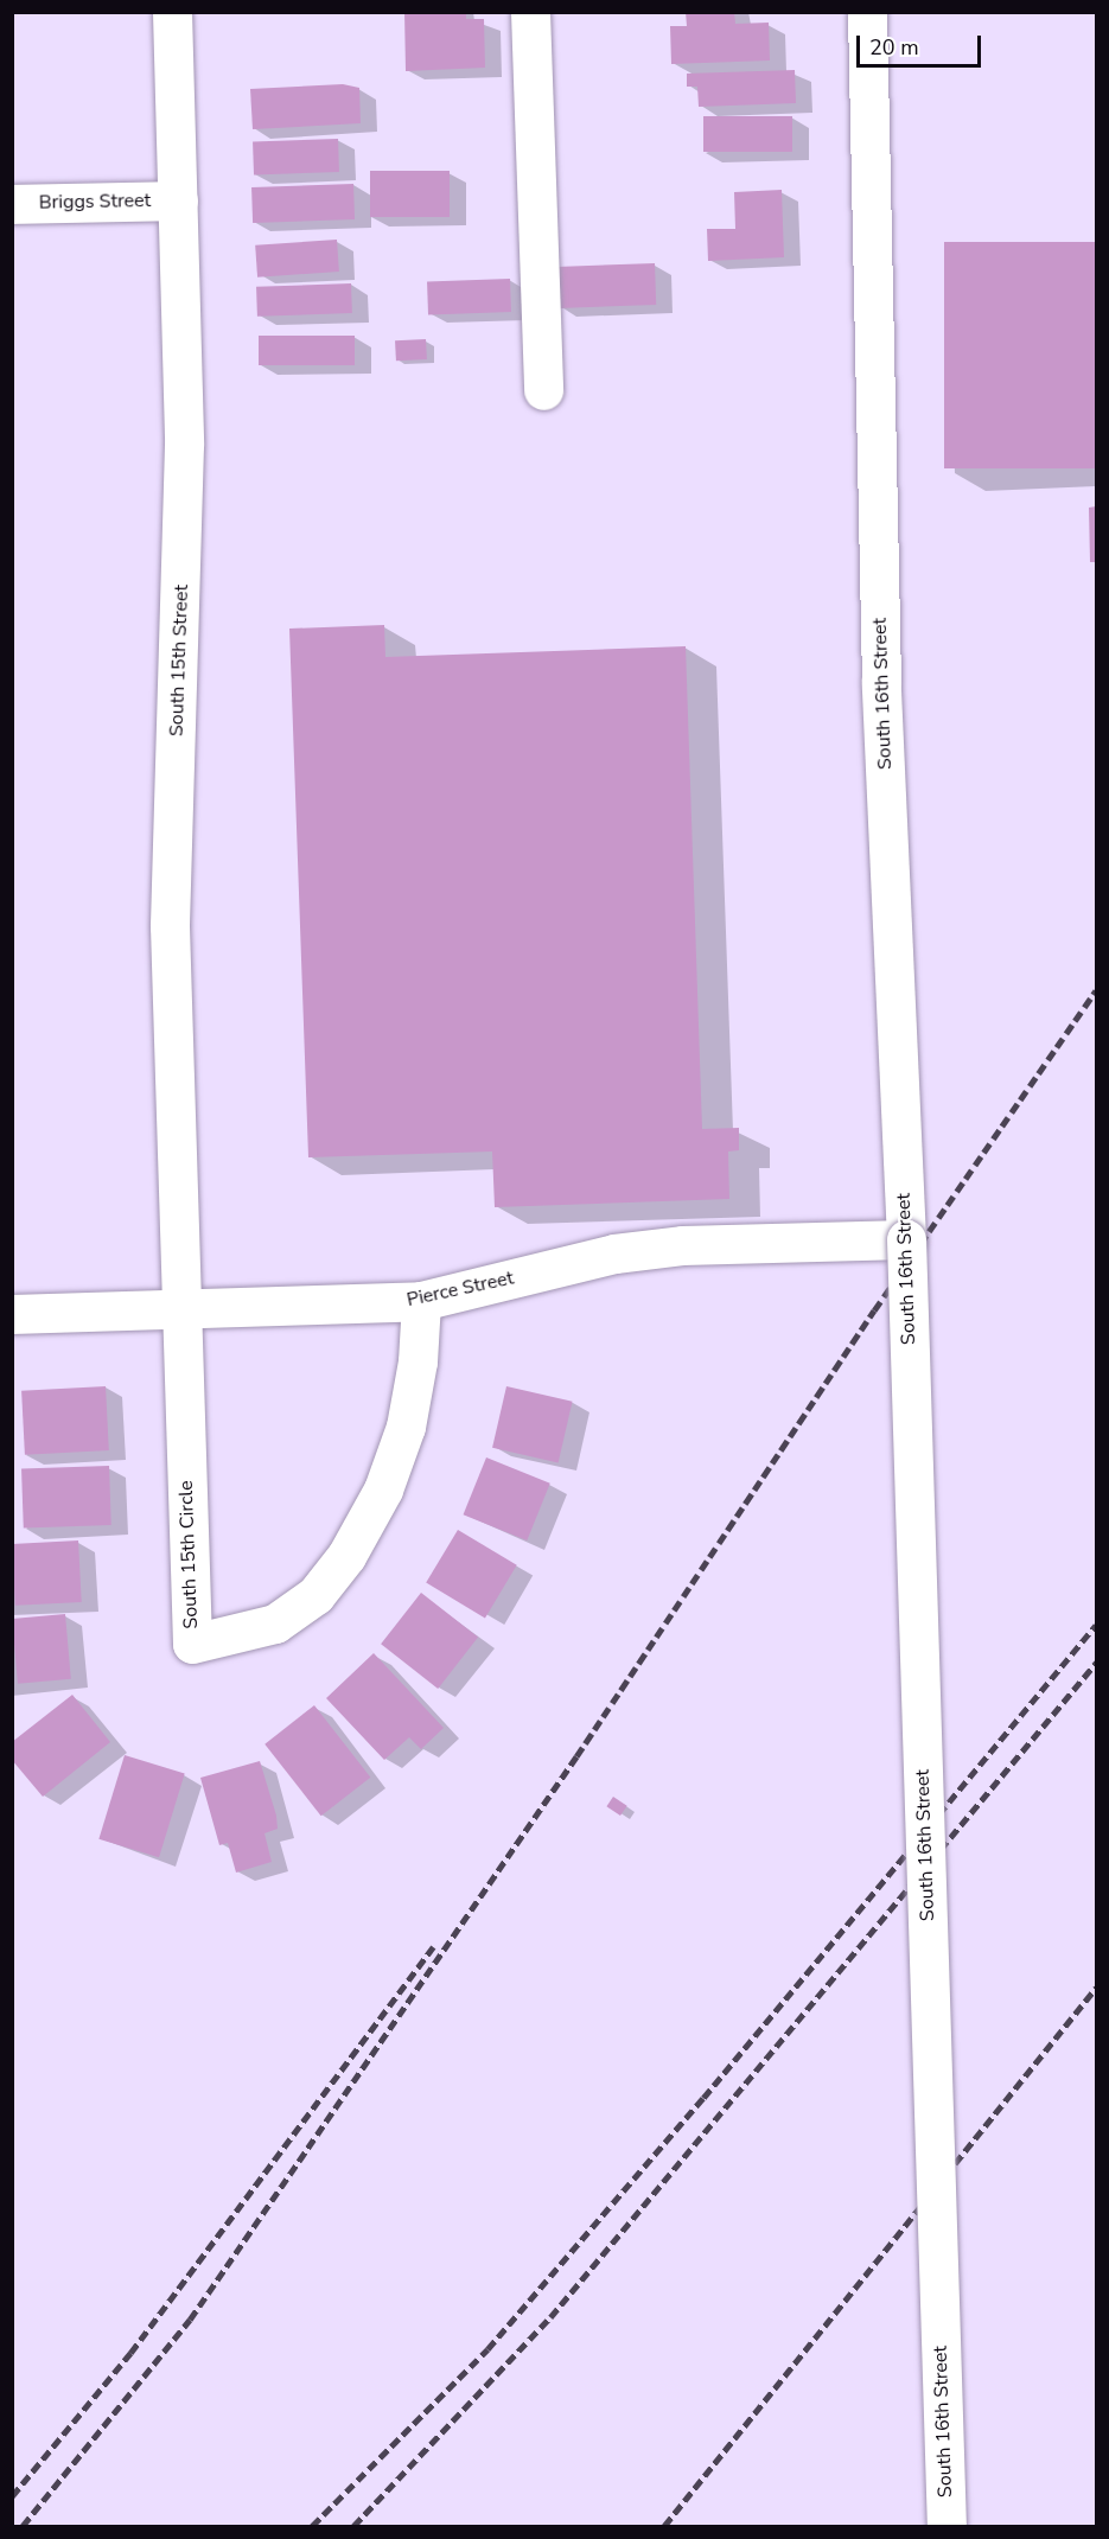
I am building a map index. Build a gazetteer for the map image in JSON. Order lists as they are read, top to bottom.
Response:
{
  "streets": {
    "street": [
      "Briggs Street",
      "South 15th Street",
      "South 16th Street",
      "Pierce Street",
      "South 15th Circle"
    ]
  },
  "crossings": [
    ["Briggs Street", "South 15th Street"],
    ["South 15th Street", "Pierce Street"],
    ["South 15th Street", "South 15th Circle"],
    ["South 16th Street", "Pierce Street"],
    ["Pierce Street", "South 15th Circle"]
  ],
  "scale_bar": "20 m"
}
